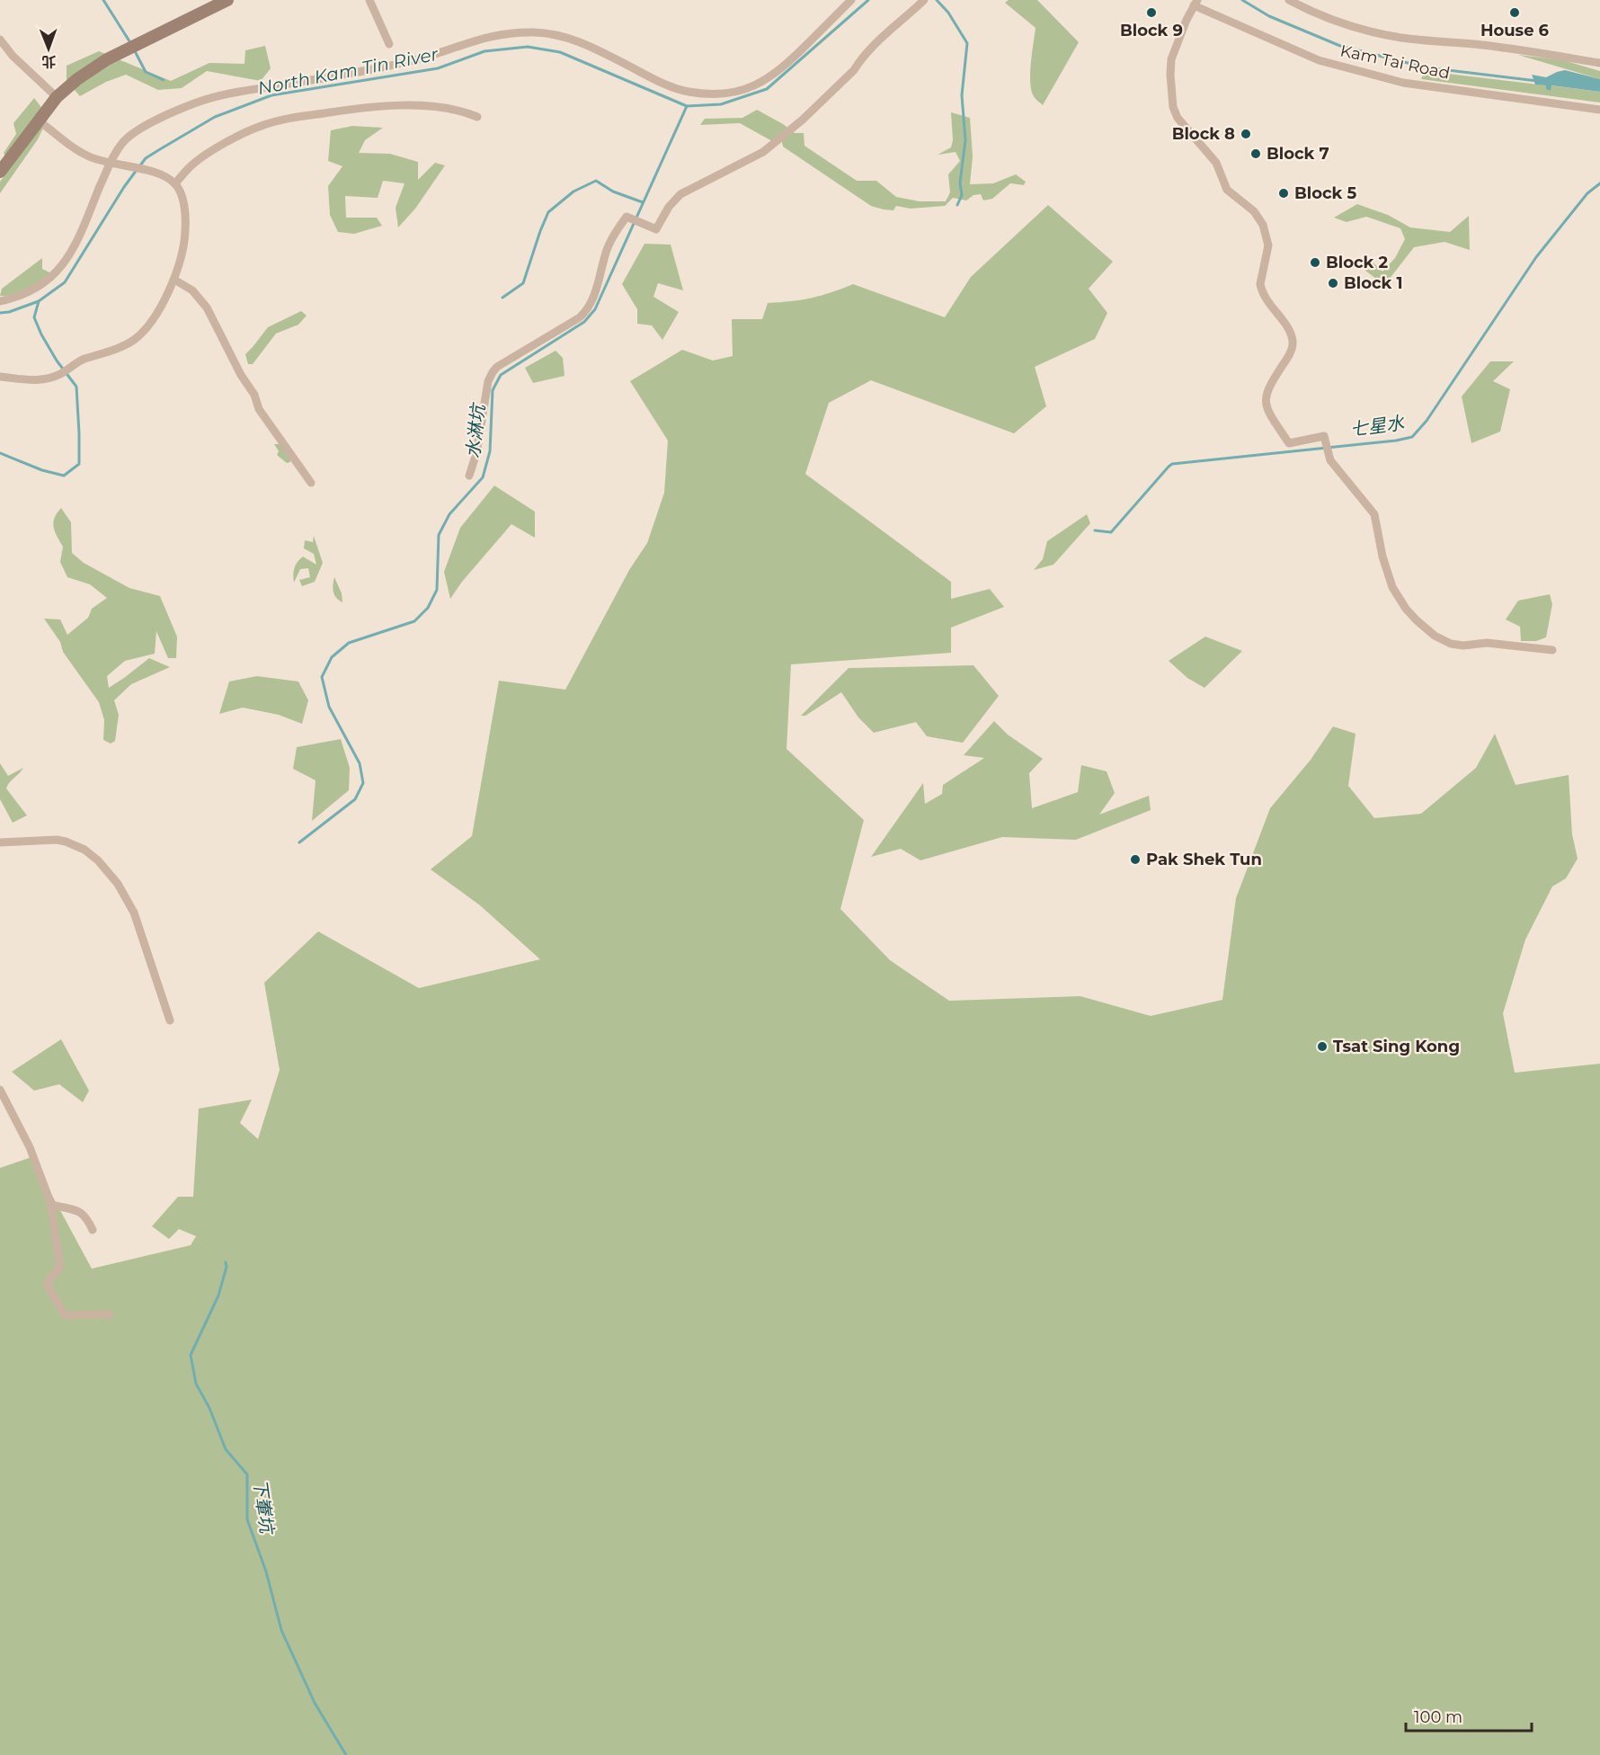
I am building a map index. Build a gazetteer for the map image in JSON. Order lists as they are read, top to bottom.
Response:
{
  "streets": {
    "street": ["Kam Tai Road"]
  },
  "water": [
    "North Kam Tin River",
    "七星水",
    "水淋坑",
    "下輋坑"
  ],
  "places": [
    "Block 9",
    "House 6",
    "Block 8",
    "Block 7",
    "Block 5",
    "Block 2",
    "Block 1",
    "Pak Shek Tun",
    "Tsat Sing Kong"
  ],
  "scale_bar": "100 m",
  "north": "bottom"
}
